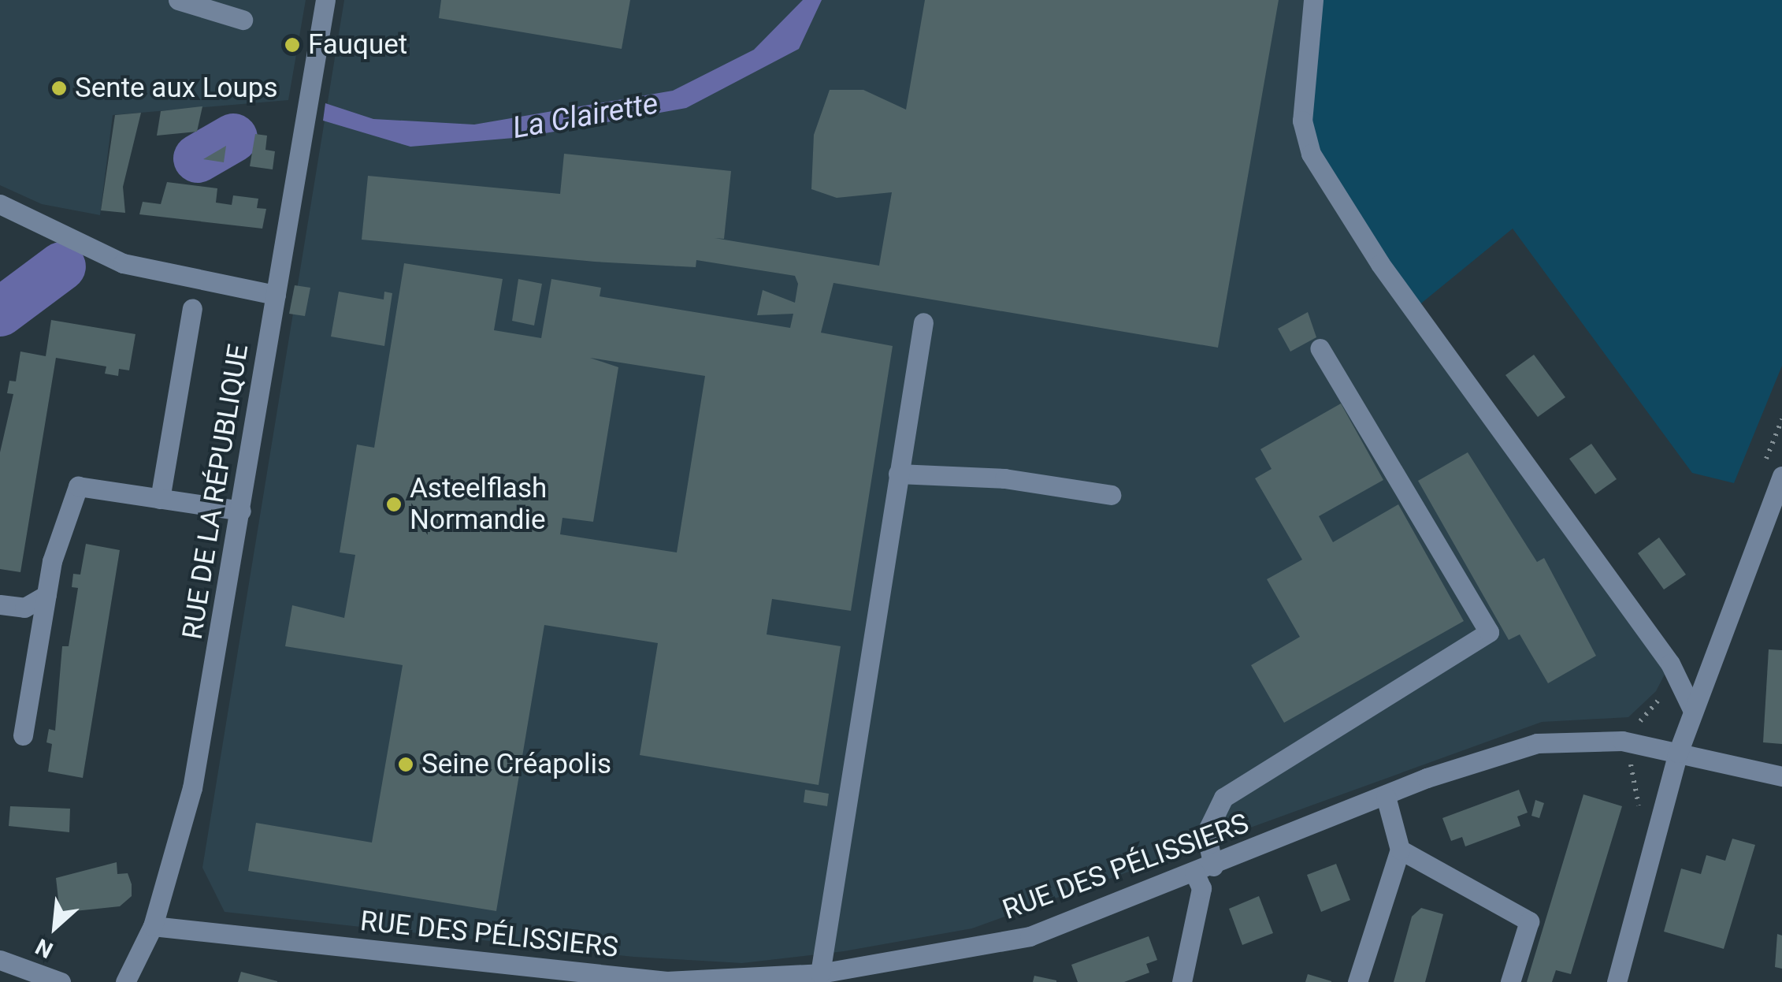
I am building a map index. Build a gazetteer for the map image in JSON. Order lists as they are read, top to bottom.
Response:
{
  "streets": {
    "street": ["RUE DE LA RÉPUBLIQUE", "RUE DES PÉLISSIERS"]
  },
  "crossings": [
    ["RUE DE LA RÉPUBLIQUE", "RUE DES PÉLISSIERS"]
  ],
  "water": ["La Clairette"],
  "places": [
    "Fauquet",
    "Sente aux Loups",
    "Asteelflash Normandie",
    "Seine Créapolis"
  ],
  "north": "bottom left"
}
